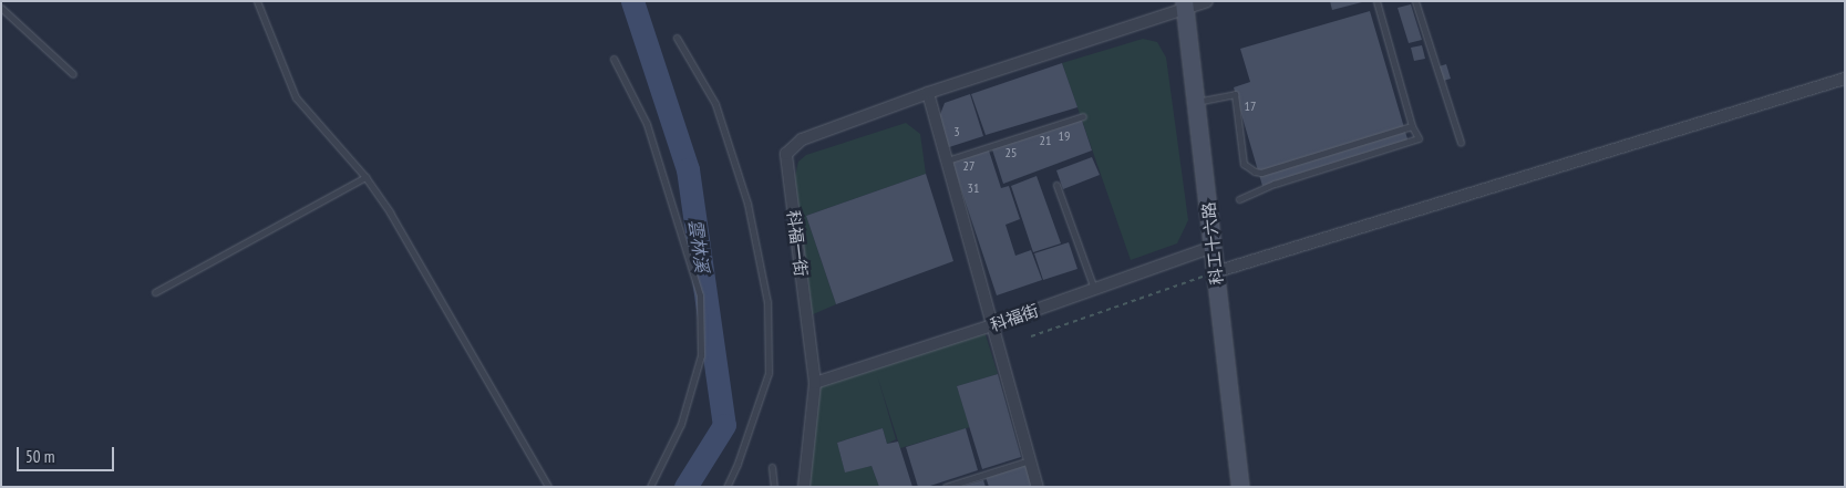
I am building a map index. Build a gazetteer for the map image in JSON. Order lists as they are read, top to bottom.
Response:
{
  "streets": {
    "street": ["科福一街", "科工十六路", "科福街"]
  },
  "crossings": [
    ["科福一街", "科工十六路"],
    ["科福一街", "科福街"],
    ["科工十六路", "科福街"]
  ],
  "water": ["雲林溪"],
  "house_numbers": [
    "17",
    "3",
    "19",
    "21",
    "25",
    "27",
    "31"
  ],
  "scale_bar": "50 m"
}
